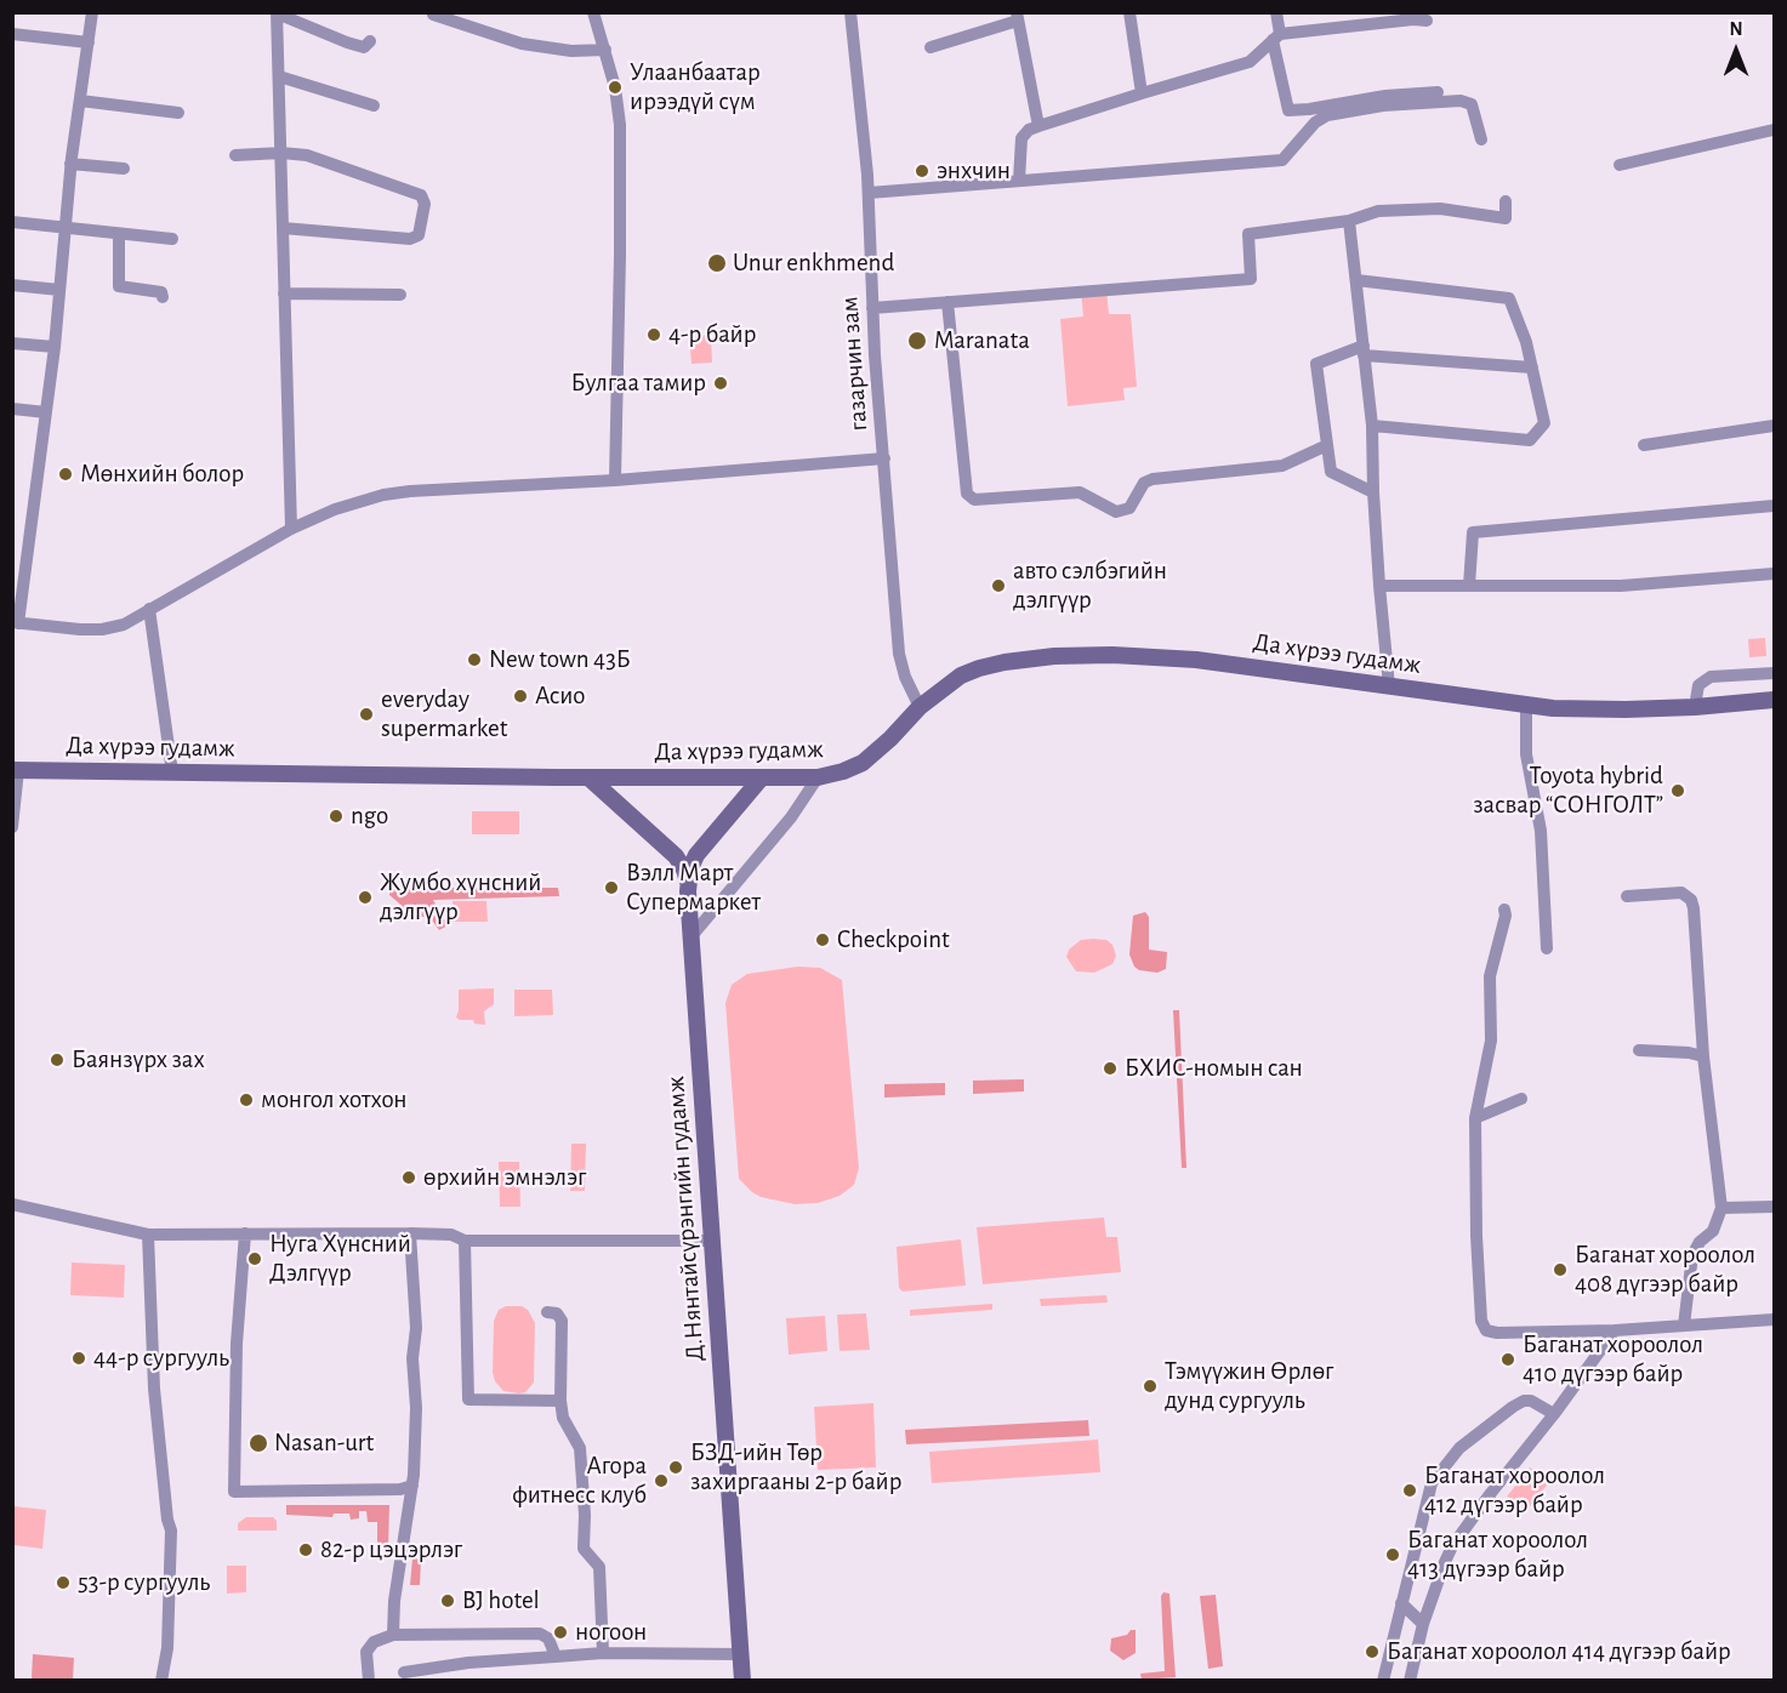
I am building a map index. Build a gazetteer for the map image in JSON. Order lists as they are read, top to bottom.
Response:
{
  "streets": {
    "main road": ["Да хүрээ гудамж", "Д.Нянтайсүрэнгийн гудамж"],
    "street": ["газарчин зам"]
  },
  "crossings": [
    ["газарчин зам", "Да хүрээ гудамж"],
    ["Да хүрээ гудамж", "Д.Нянтайсүрэнгийн гудамж"]
  ],
  "places": [
    "Улаанбаатар ирээдүй сүм",
    "энхчин",
    "Unur enkhmend",
    "4-р байр",
    "Maranata",
    "Булгаа тамир",
    "Мөнхийн болор",
    "авто сэлбэгийн дэлгүүр",
    "New town 43Б",
    "Асио",
    "everyday supermarket",
    "Toyota hybrid засвар “СОНГОЛТ”",
    "ngo",
    "Вэлл Март Супермаркет",
    "Жумбо хүнсний дэлгүүр",
    "Checkpoint",
    "Баянзүрх зах",
    "БХИС-номын сан",
    "монгол хотхон",
    "өрхийн эмнэлэг",
    "Нуга Хүнсний Дэлгүүр",
    "Баганат хороолол 408 дүгээр байр",
    "44-р сургууль",
    "Баганат хороолол 410 дүгээр байр",
    "Тэмүүжин Өрлөг дунд сургууль",
    "Nasan-urt",
    "БЗД-ийн Төр захиргааны 2-р байр",
    "Агора фитнесс клуб",
    "Баганат хороолол 412 дүгээр байр",
    "82-р цэцэрлэг",
    "Баганат хороолол 413 дүгээр байр",
    "53-р сургууль",
    "BJ hotel",
    "ногоон",
    "Баганат хороолол 414 дүгээр байр"
  ],
  "north": "top"
}
